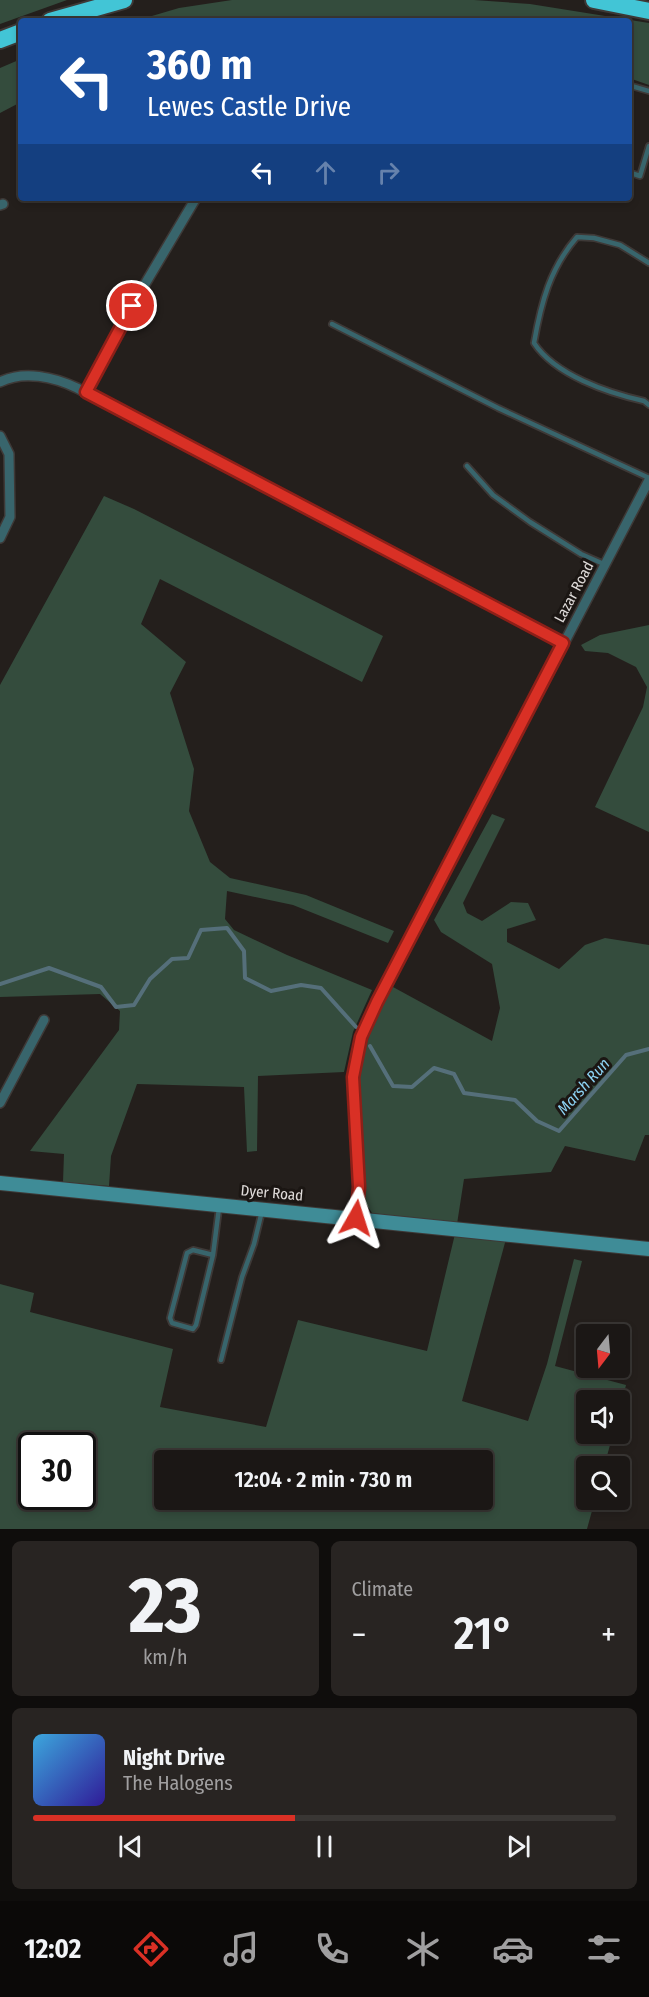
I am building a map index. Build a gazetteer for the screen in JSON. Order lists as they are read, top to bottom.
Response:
{
  "streets": {
    "street": ["Lazar Road", "Dyer Road"]
  },
  "crossings": [
    ["Lazar Road", "Dyer Road"]
  ],
  "water": ["Marsh Run"],
  "north": "bottom",
  "page": {
    "turn": ["360 m", "Lewes Castle Drive"],
    "limit": "30",
    "trip": "12:04 · 2 min · 730 m",
    "tile": [
      ["23", "km/h"],
      "Climate"
    ],
    "heat": ["−", "21°", "+"],
    "song": ["Night Drive", "The Halogens"],
    "tabs": "12:02"
  }
}
